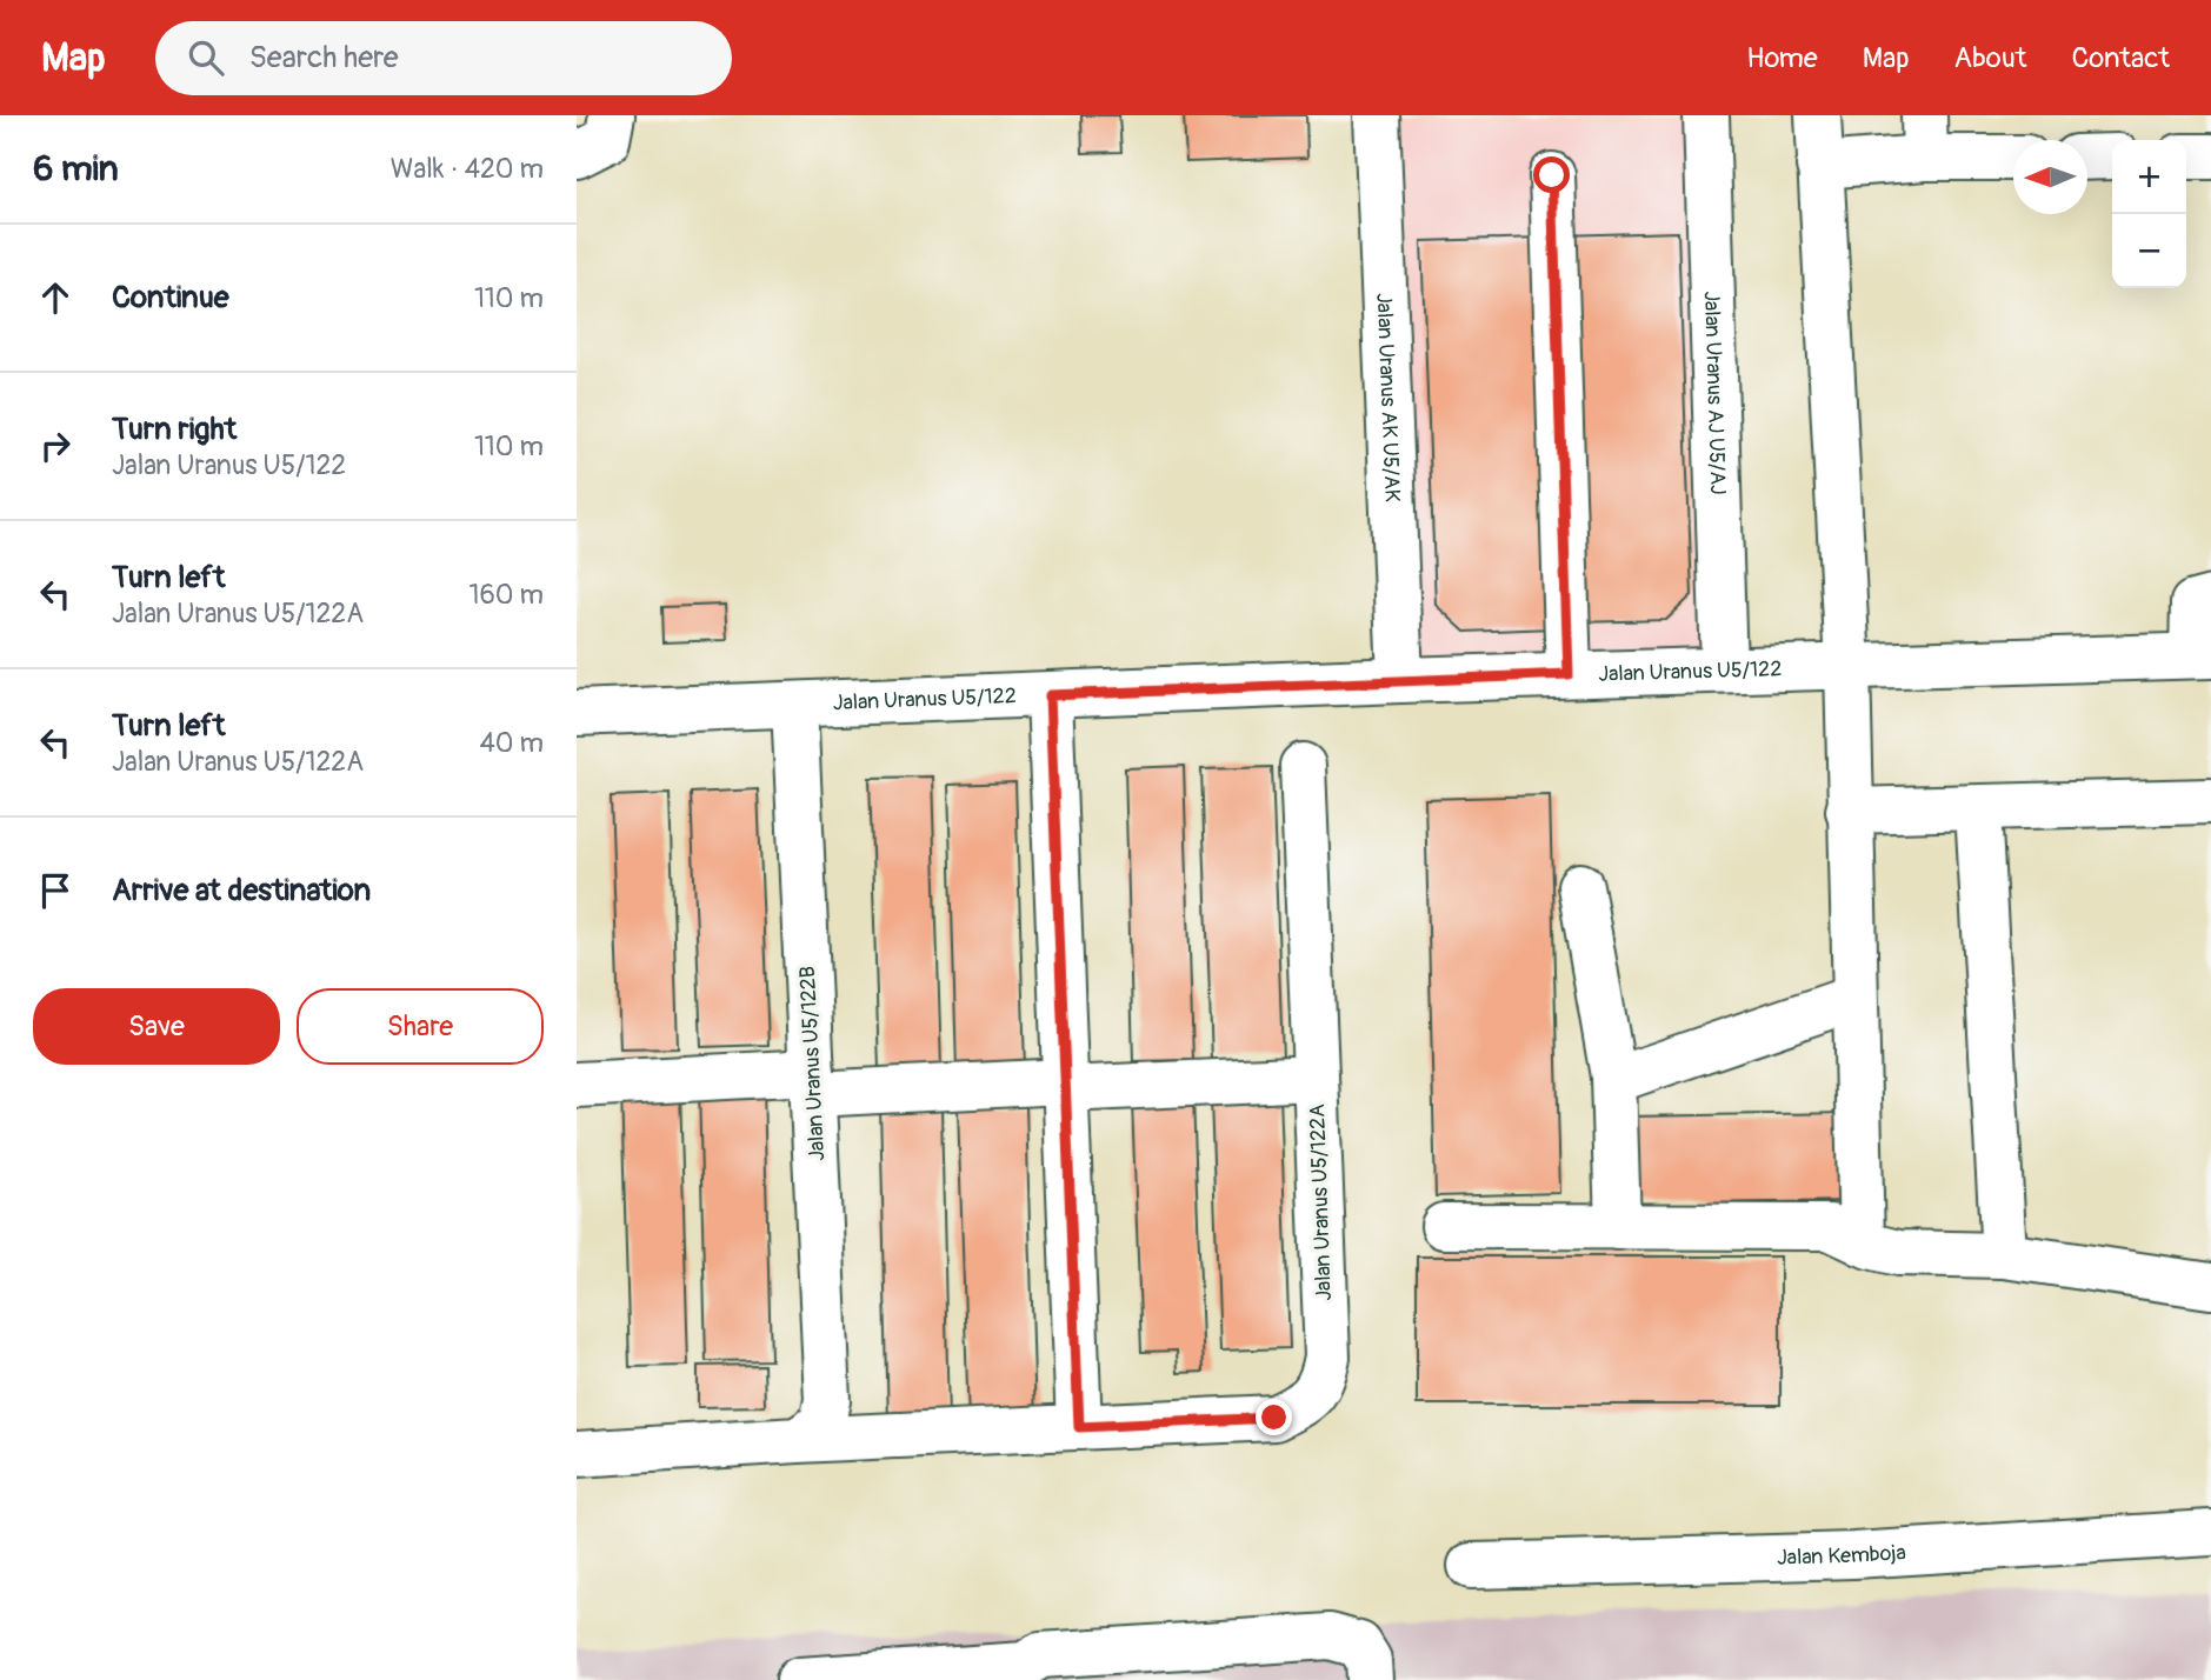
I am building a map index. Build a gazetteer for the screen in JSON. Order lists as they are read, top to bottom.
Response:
{
  "streets": {
    "street": [
      "Jalan Uranus AJ U5/AJ",
      "Jalan Uranus AK U5/AK",
      "Jalan Uranus U5/122",
      "Jalan Uranus U5/122B",
      "Jalan Uranus U5/122A",
      "Jalan Kemboja"
    ]
  },
  "crossings": [
    ["Jalan Uranus AJ U5/AJ", "Jalan Uranus U5/122"],
    ["Jalan Uranus AK U5/AK", "Jalan Uranus U5/122"],
    ["Jalan Uranus U5/122", "Jalan Uranus U5/122B"],
    ["Jalan Uranus U5/122B", "Jalan Uranus U5/122A"]
  ],
  "north": "left",
  "page": {
    "header": "Map",
    "search": "Search here",
    "nav": [
      "Home",
      "Map",
      "About",
      "Contact"
    ],
    "heading": ["6 min", "Walk · 420 m"],
    "map_buttons": ["+", "−"],
    "list": [
      ["Continue", "110 m"],
      ["Turn right", "Jalan Uranus U5/122", "110 m"],
      ["Turn left", "Jalan Uranus U5/122A", "160 m"],
      ["Turn left", "Jalan Uranus U5/122A", "40 m"],
      "Arrive at destination"
    ],
    "buttons": ["Save", "Share"]
  }
}
